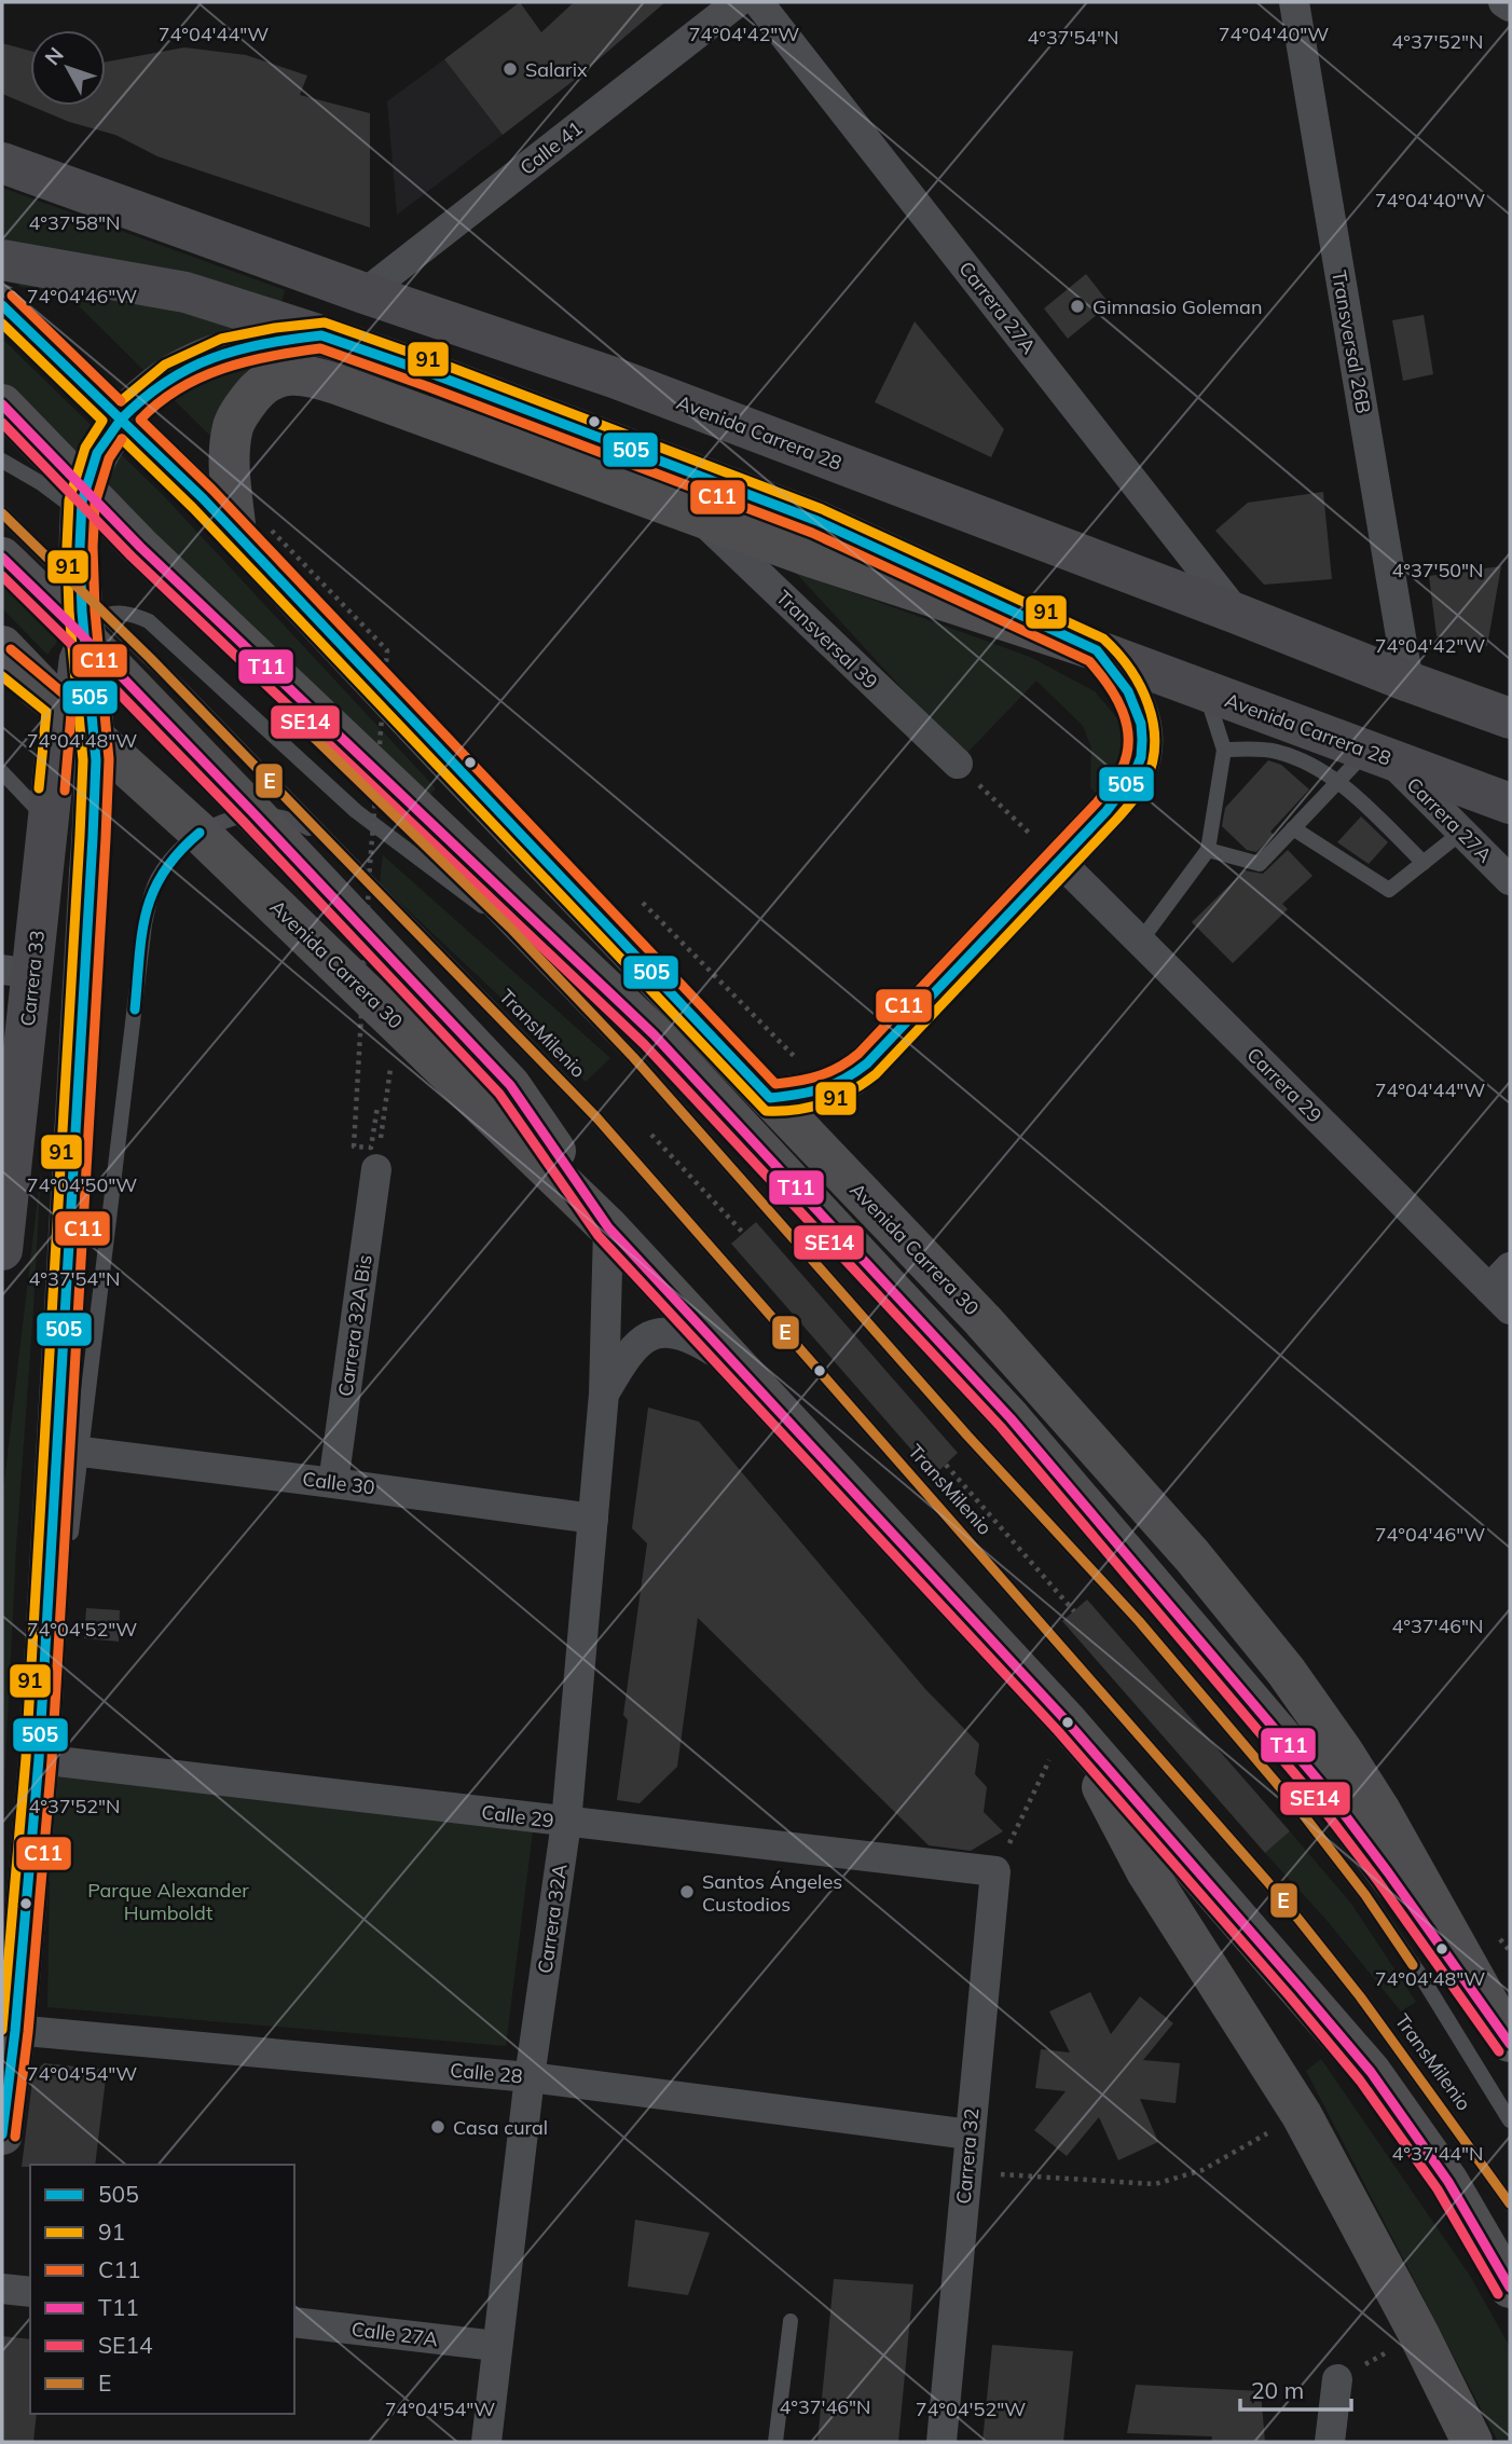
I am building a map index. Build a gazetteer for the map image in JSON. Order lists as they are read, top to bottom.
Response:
{
  "streets": {
    "highway": ["Avenida Carrera 30"],
    "main road": ["Avenida Carrera 28", "Carrera 33"],
    "street": [
      "Calle 41",
      "Carrera 27A",
      "Transversal 26B",
      "Transversal 39",
      "Carrera 29",
      "Carrera 32A Bis",
      "Calle 30",
      "Calle 29",
      "Carrera 32A",
      "Calle 28",
      "Carrera 32",
      "Calle 27A"
    ],
    "lane": ["TransMilenio"]
  },
  "crossings": [
    ["Calle 41", "Avenida Carrera 28"],
    ["Carrera 27A", "Avenida Carrera 28"],
    ["Transversal 26B", "Avenida Carrera 28"],
    ["Avenida Carrera 30", "Carrera 33"],
    ["Avenida Carrera 30", "TransMilenio"],
    ["Avenida Carrera 30", "Carrera 32A"],
    ["TransMilenio", "Calle 30"],
    ["TransMilenio", "Calle 29"],
    ["Carrera 32A Bis", "Calle 30"],
    ["Calle 30", "Carrera 32A"],
    ["Calle 29", "Carrera 32A"],
    ["Calle 29", "Carrera 32"],
    ["Carrera 32A", "Calle 28"],
    ["Carrera 32A", "Calle 27A"],
    ["Calle 28", "Carrera 32"]
  ],
  "parks": ["Parque Alexander Humboldt"],
  "places": [
    "Salarix",
    "Gimnasio Goleman",
    "Santos Ángeles Custodios",
    "Casa cural"
  ],
  "lines": [
    "transit line C11",
    "transit line 505",
    "transit line 91",
    "transit line T11",
    "transit line SE14",
    "transit line E"
  ],
  "legend": [
    "505",
    "91",
    "C11",
    "T11",
    "SE14",
    "E"
  ],
  "scale_bar": "20 m",
  "north": "top left",
  "coordinates": [
    "74°04'42\"W",
    "74°04'44\"W",
    "74°04'40\"W",
    "4°37'54\"N",
    "4°37'52\"N",
    "4°37'58\"N",
    "74°04'46\"W",
    "4°37'50\"N",
    "74°04'48\"W",
    "74°04'50\"W",
    "4°37'46\"N",
    "74°04'52\"W",
    "74°04'54\"W",
    "4°37'44\"N"
  ]
}
